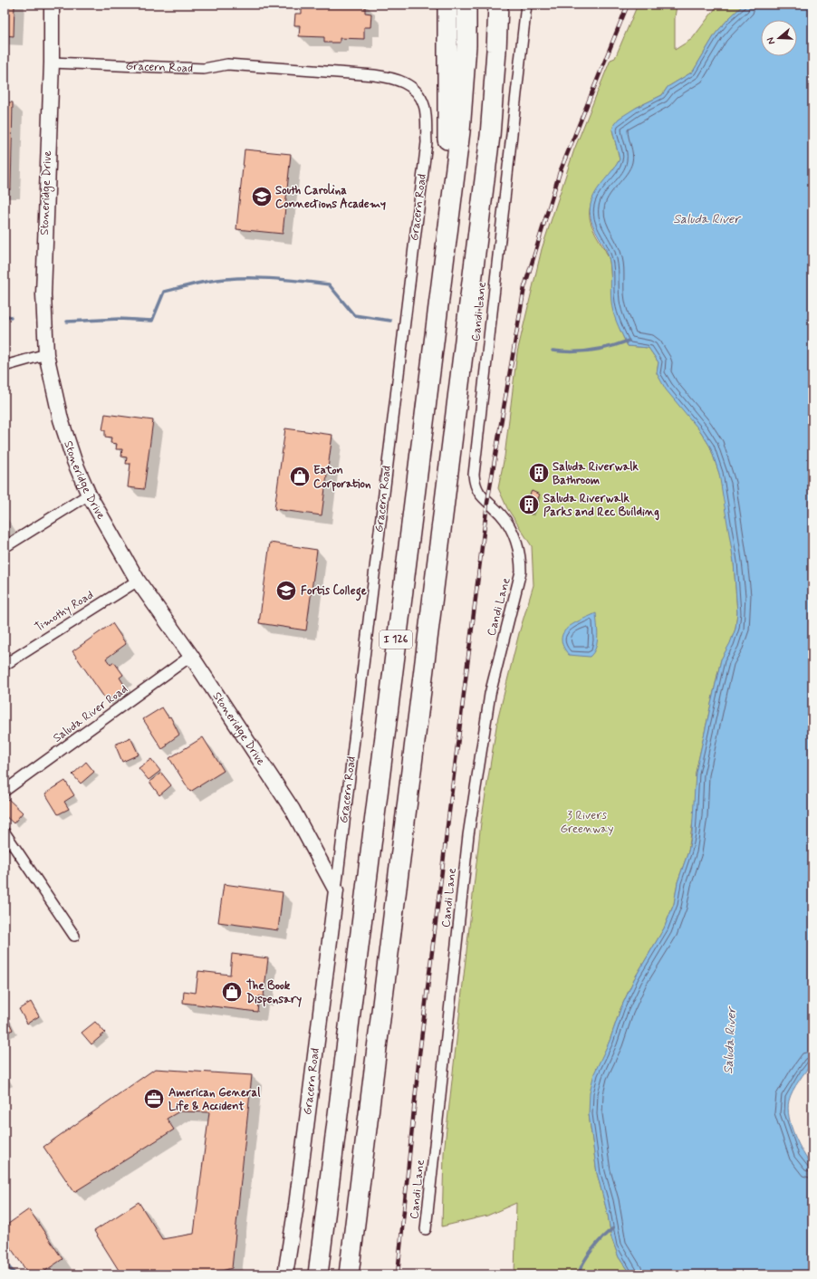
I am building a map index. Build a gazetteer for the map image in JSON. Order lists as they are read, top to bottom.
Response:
{
  "streets": {
    "highway": ["I 126"],
    "street": [
      "Gracern Road",
      "Stoneridge Drive",
      "Candi Lane",
      "Timothy Road",
      "Saluda River Road"
    ]
  },
  "crossings": [
    ["Gracern Road", "Stoneridge Drive"],
    ["Stoneridge Drive", "Timothy Road"],
    ["Stoneridge Drive", "Saluda River Road"]
  ],
  "water": ["Saluda River"],
  "parks": ["3 Rivers Greenway"],
  "places": {
    "school or university": ["South Carolina Connections Academy", "Fortis College"],
    "building": ["Saluda Riverwalk Bathroom", "Saluda Riverwalk Parks and Rec Building"],
    "shop": ["Eaton Corporation", "The Book Dispensary"],
    "office": ["American General Life & Accident"]
  },
  "north": "left"
}
